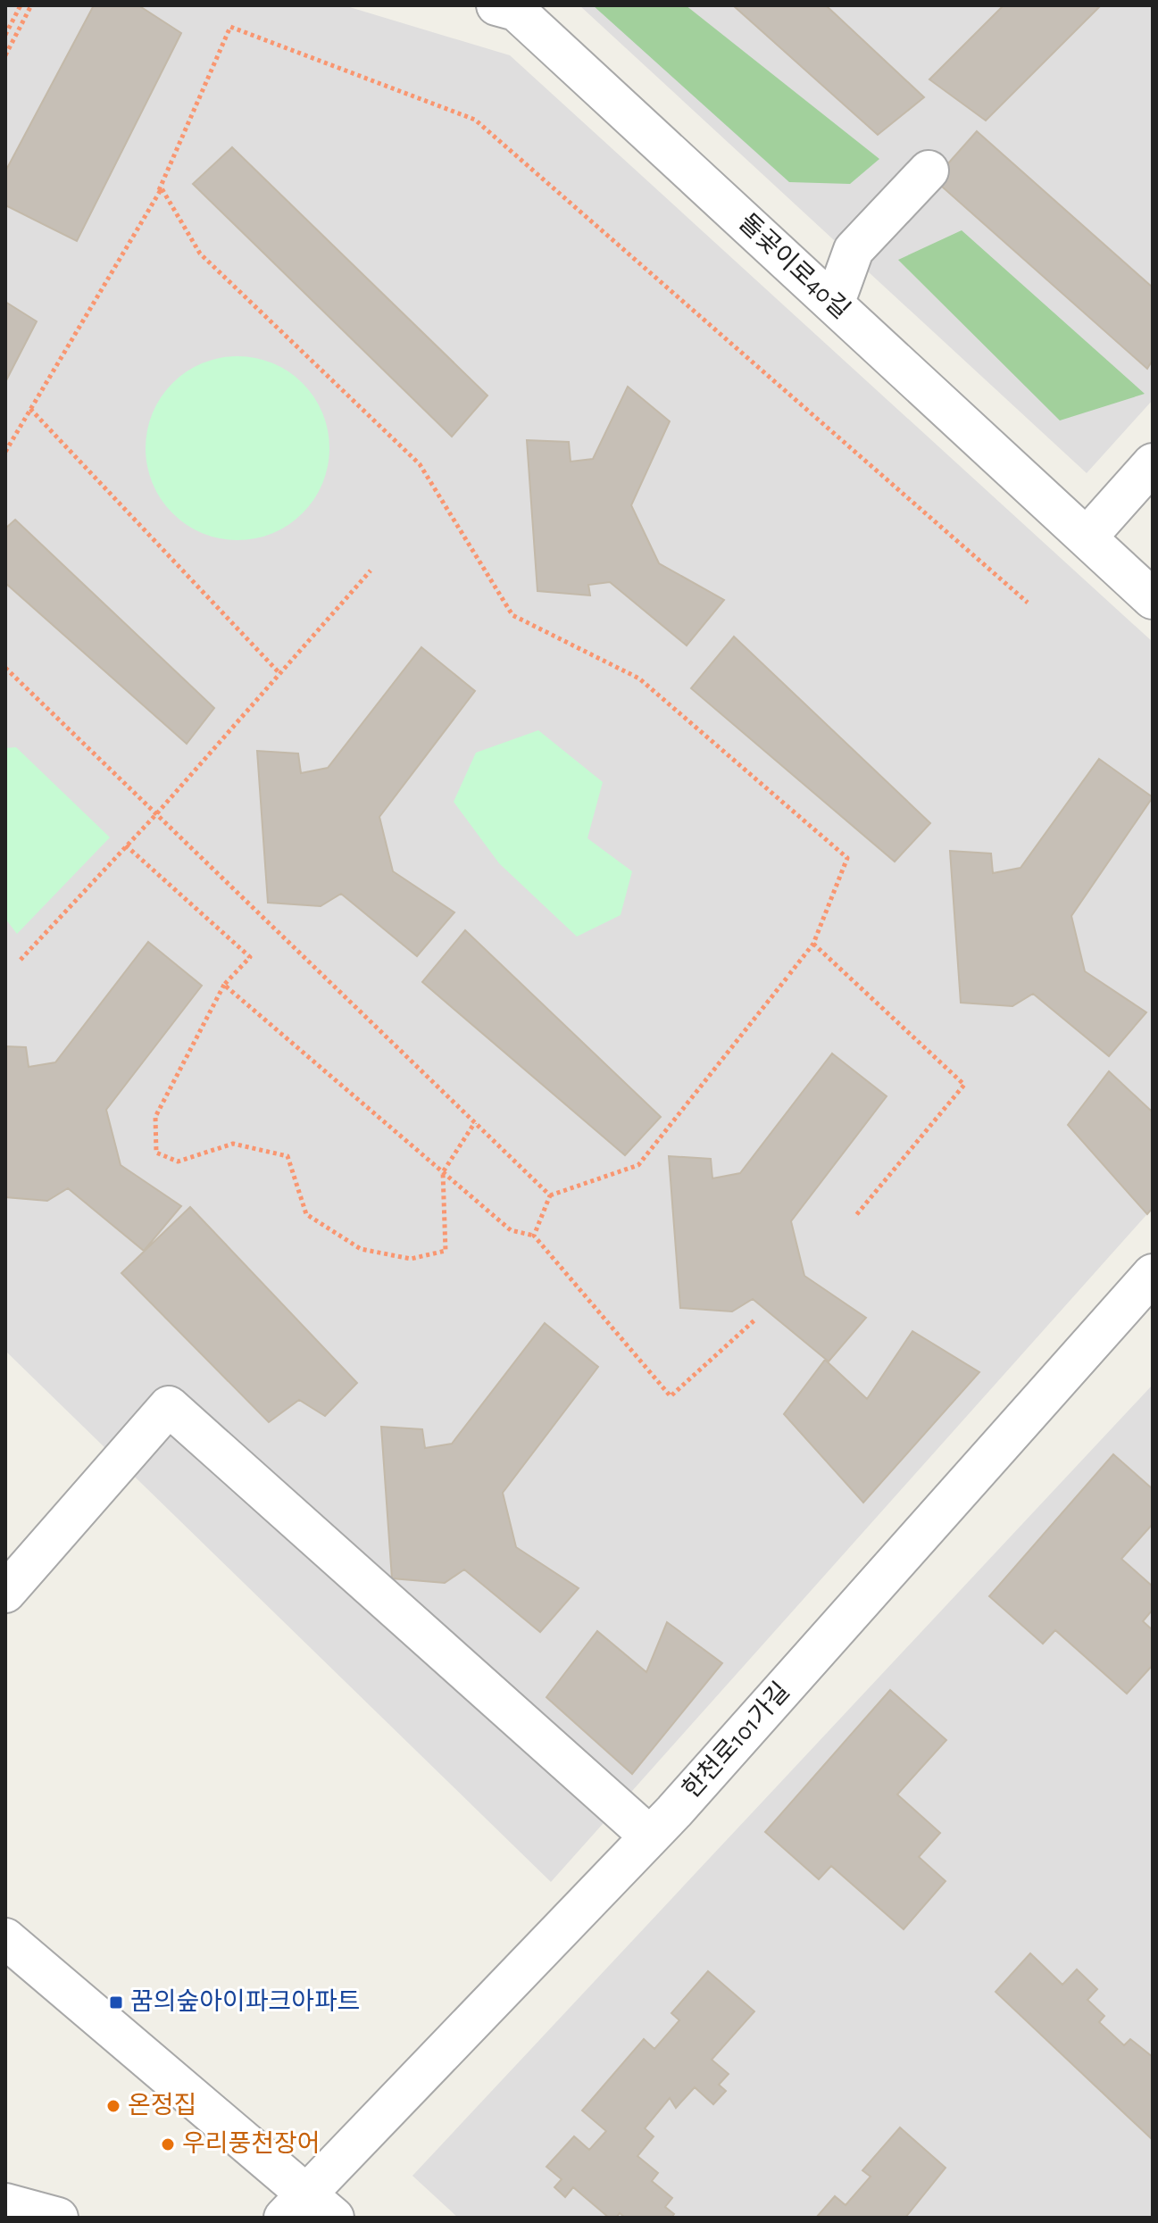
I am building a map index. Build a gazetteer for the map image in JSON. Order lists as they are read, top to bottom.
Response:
{
  "streets": {
    "street": ["돌곶이로40길", "한천로101가길"]
  },
  "places": {
    "transit": ["꿈의숲아이파크아파트"],
    "other": ["온정집", "우리풍천장어"]
  }
}
